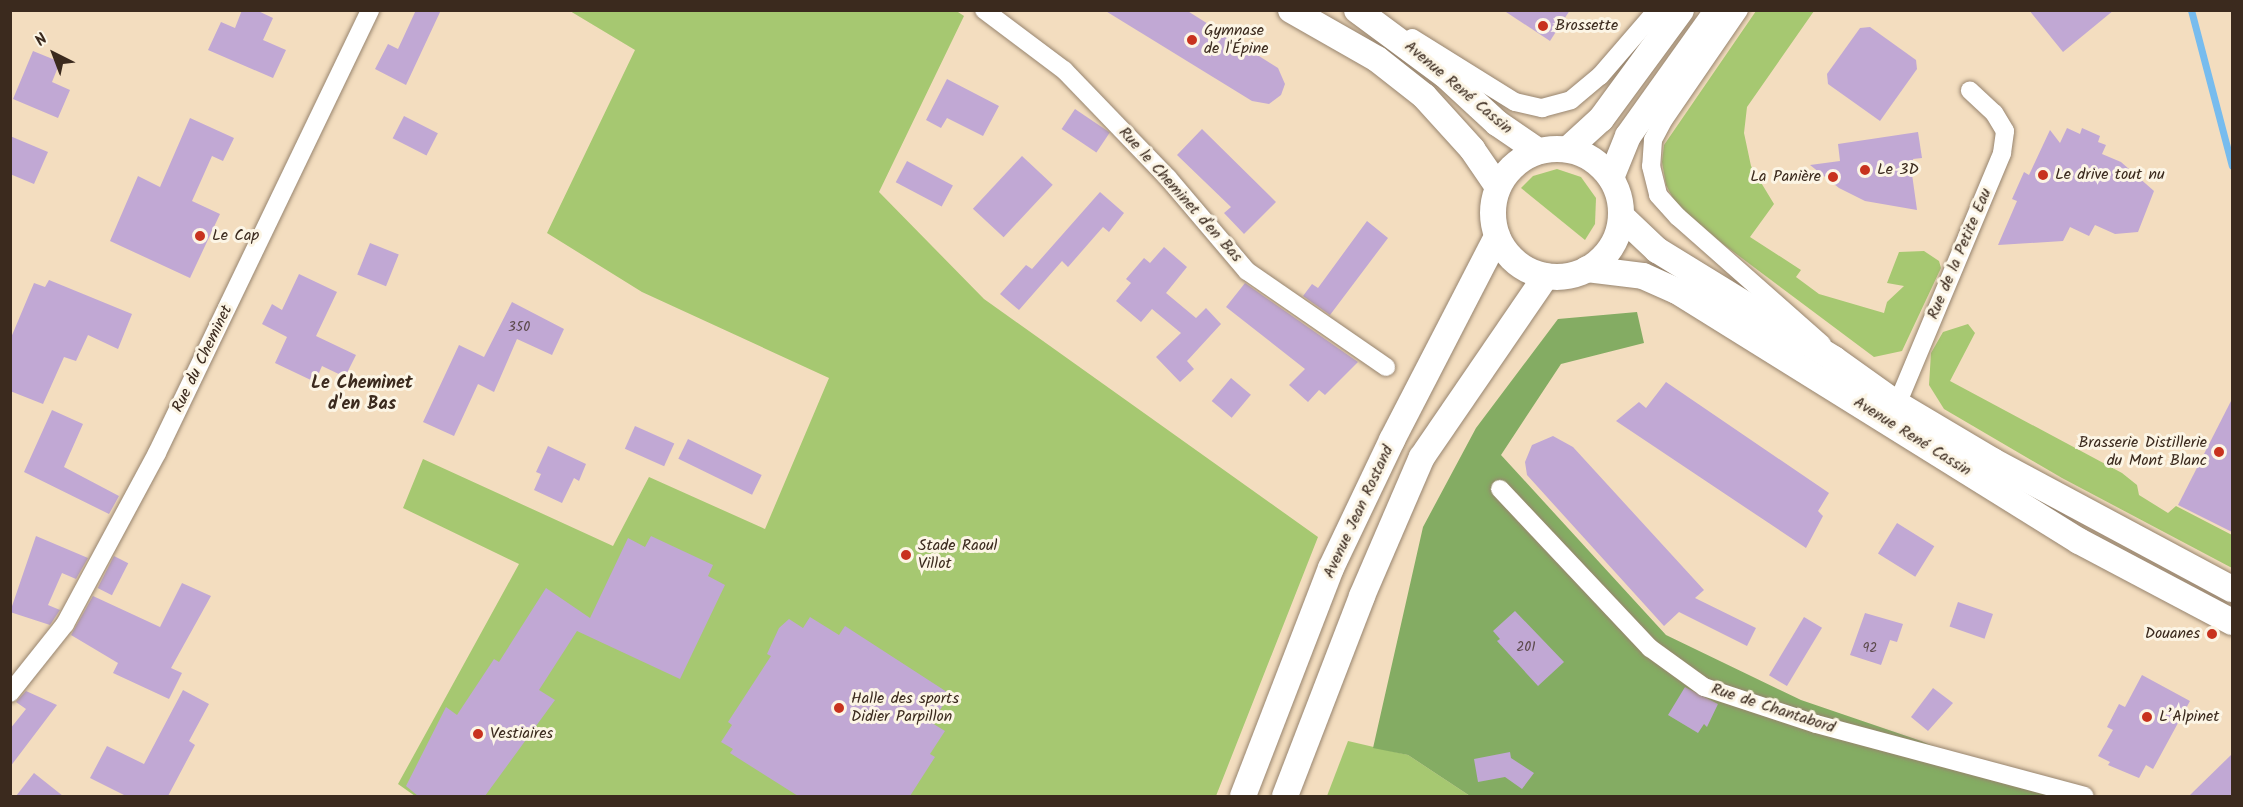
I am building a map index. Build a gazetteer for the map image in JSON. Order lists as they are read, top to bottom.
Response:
{
  "streets": {
    "main road": ["Avenue René Cassin", "Avenue Jean Rostand"],
    "street": [
      "Rue le Cheminet d'en Bas",
      "Rue de la Petite Eau",
      "Rue du Cheminet",
      "Rue de Chantabord"
    ]
  },
  "crossings": [
    ["Avenue René Cassin", "Rue de la Petite Eau"],
    ["Avenue René Cassin", "Avenue Jean Rostand"]
  ],
  "districts": ["Le Cheminet d'en Bas"],
  "places": [
    "Brossette",
    "Gymnase de l'Épine",
    "Le 3D",
    "Le drive tout nu",
    "La Panière",
    "Le Cap",
    "Brasserie Distillerie du Mont Blanc",
    "Stade Raoul Villot",
    "Douanes",
    "Halle des sports Didier Parpillon",
    "L’Alpinet",
    "Vestiaires"
  ],
  "house_numbers": ["350", "201", "92"],
  "north": "top left"
}
